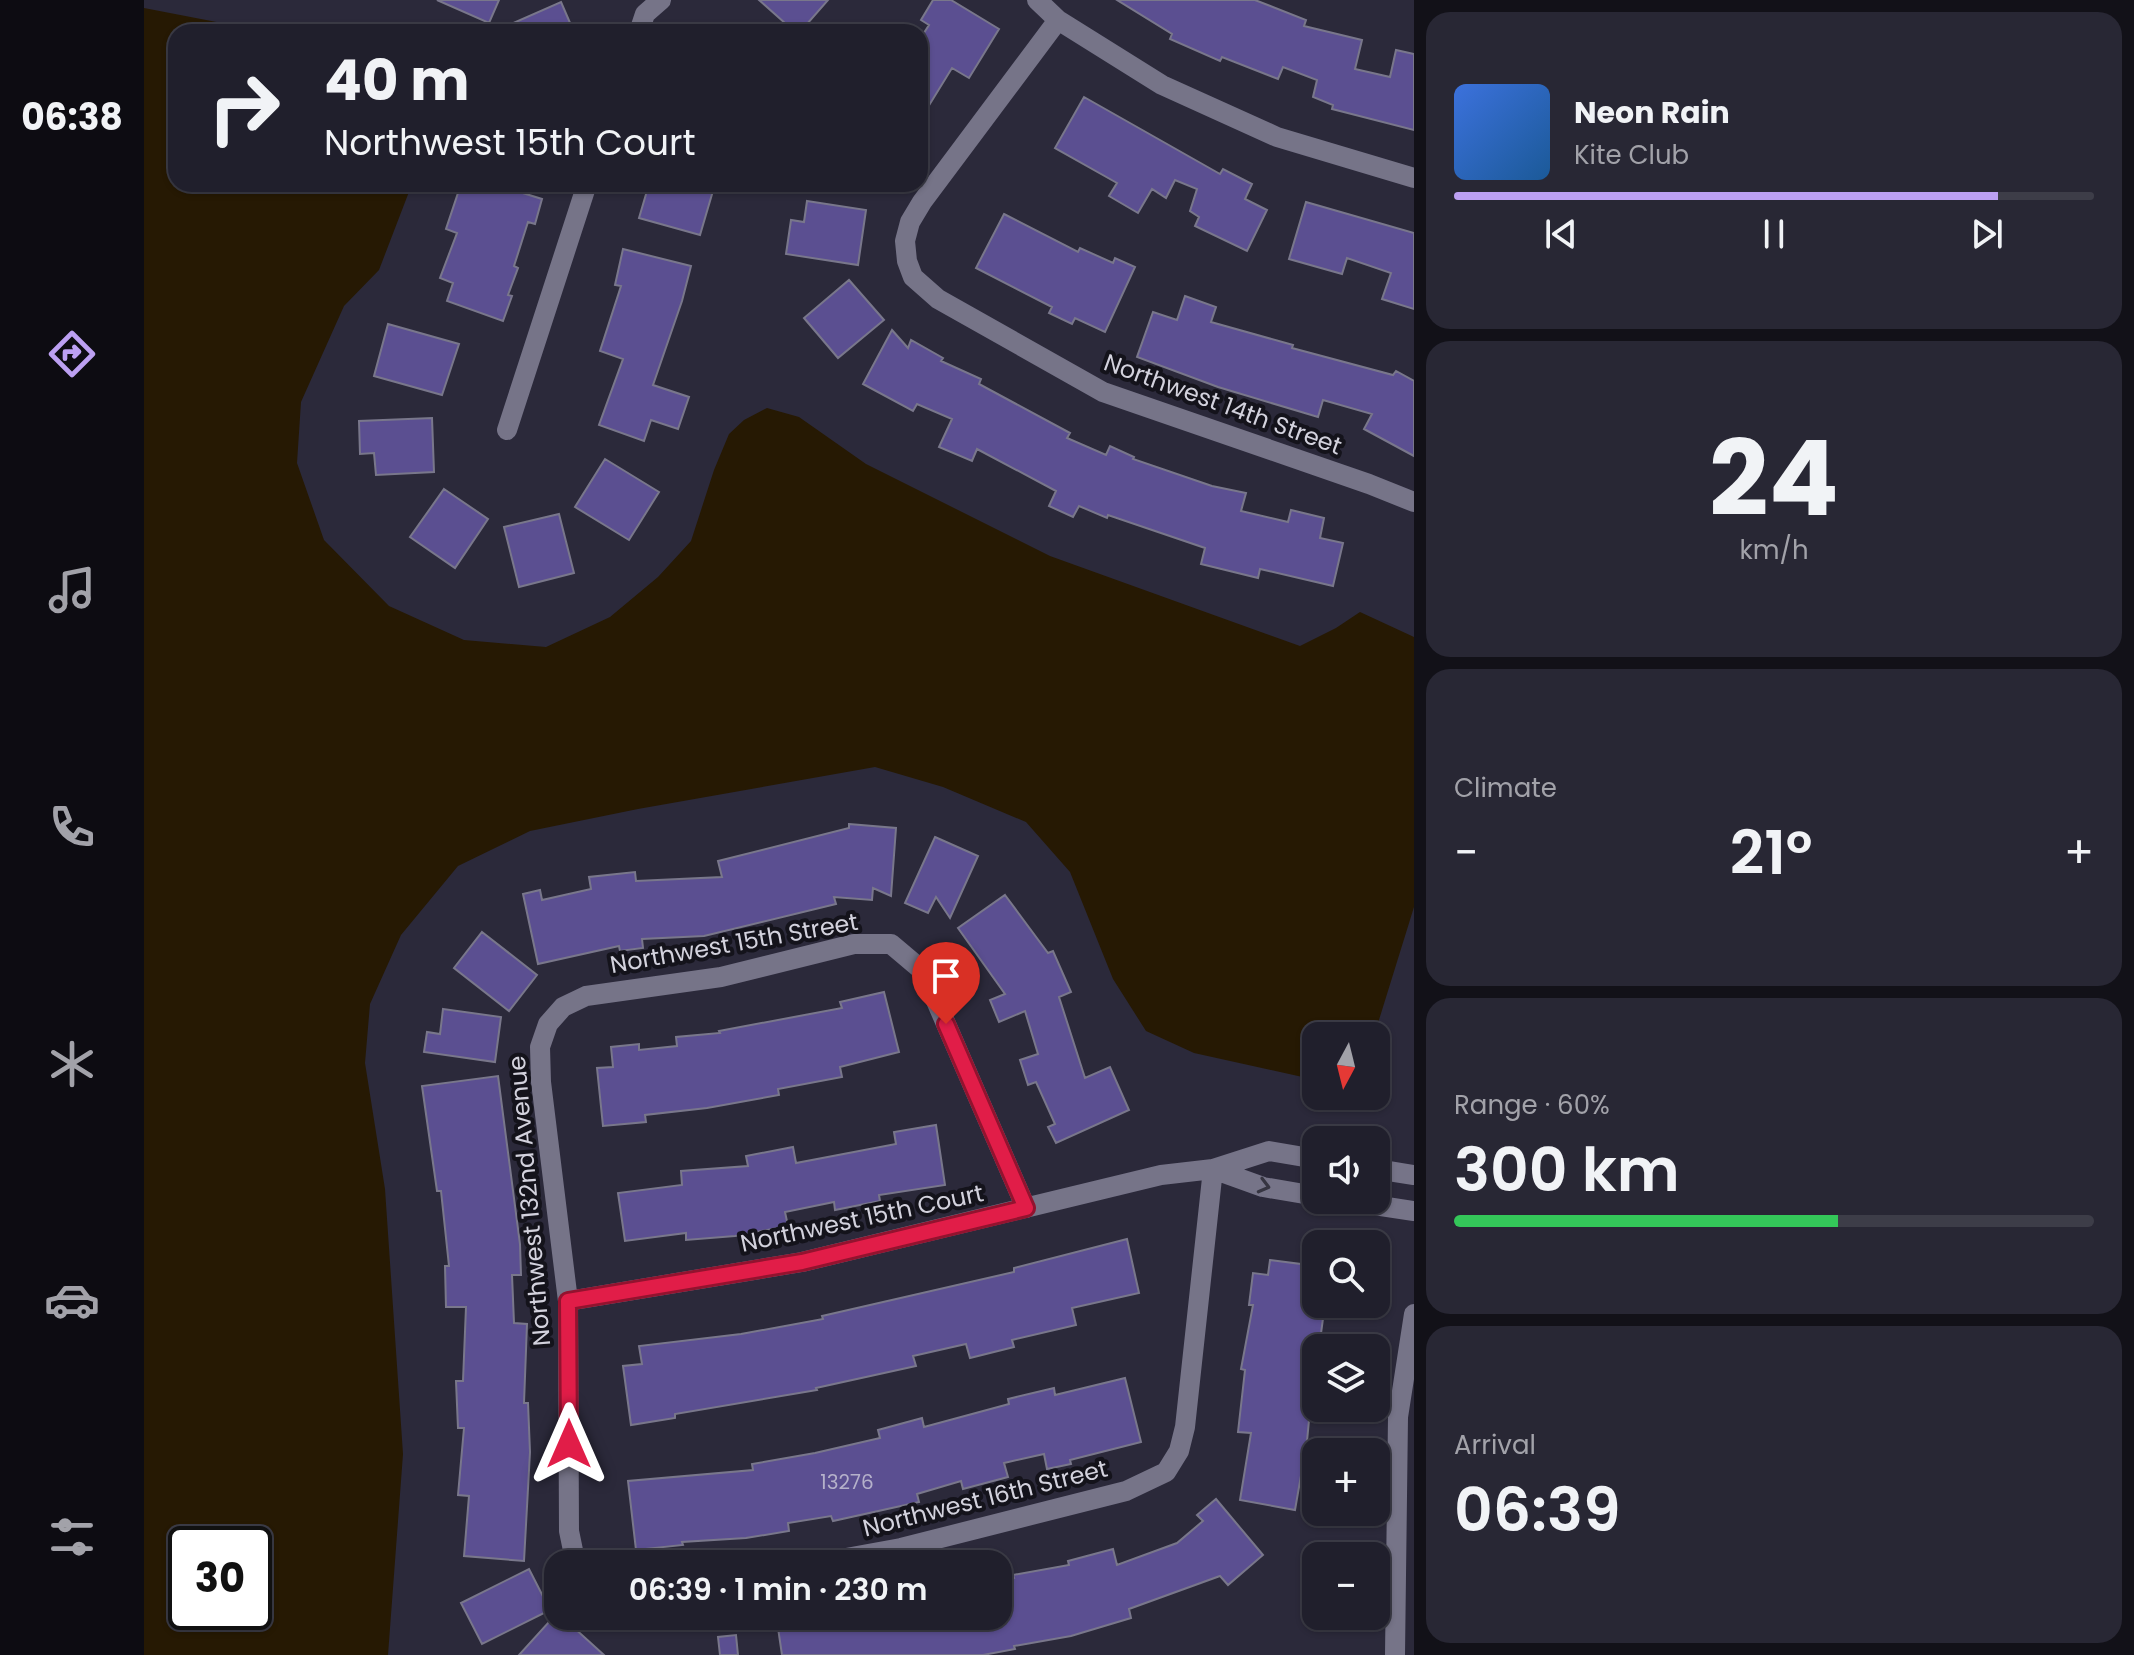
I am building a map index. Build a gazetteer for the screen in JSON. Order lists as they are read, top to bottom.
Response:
{
  "streets": {
    "street": [
      "Northwest 14th Street",
      "Northwest 15th Street",
      "Northwest 132nd Avenue",
      "Northwest 15th Court",
      "Northwest 16th Street"
    ]
  },
  "crossings": [
    ["Northwest 15th Street", "Northwest 132nd Avenue"],
    ["Northwest 15th Street", "Northwest 15th Court"],
    ["Northwest 132nd Avenue", "Northwest 15th Court"],
    ["Northwest 15th Court", "Northwest 16th Street"]
  ],
  "house_numbers": ["13276"],
  "north": "bottom",
  "page": {
    "tabs": "06:38",
    "turn": ["40 m", "Northwest 15th Court"],
    "song": ["Neon Rain", "Kite Club"],
    "tile": [
      ["24", "km/h"],
      "Climate",
      ["Range · 60%", "300 km"],
      ["Arrival", "06:39"]
    ],
    "heat": ["−", "21°", "+"],
    "map_buttons": ["+", "−"],
    "limit": "30",
    "trip": "06:39 · 1 min · 230 m"
  }
}
